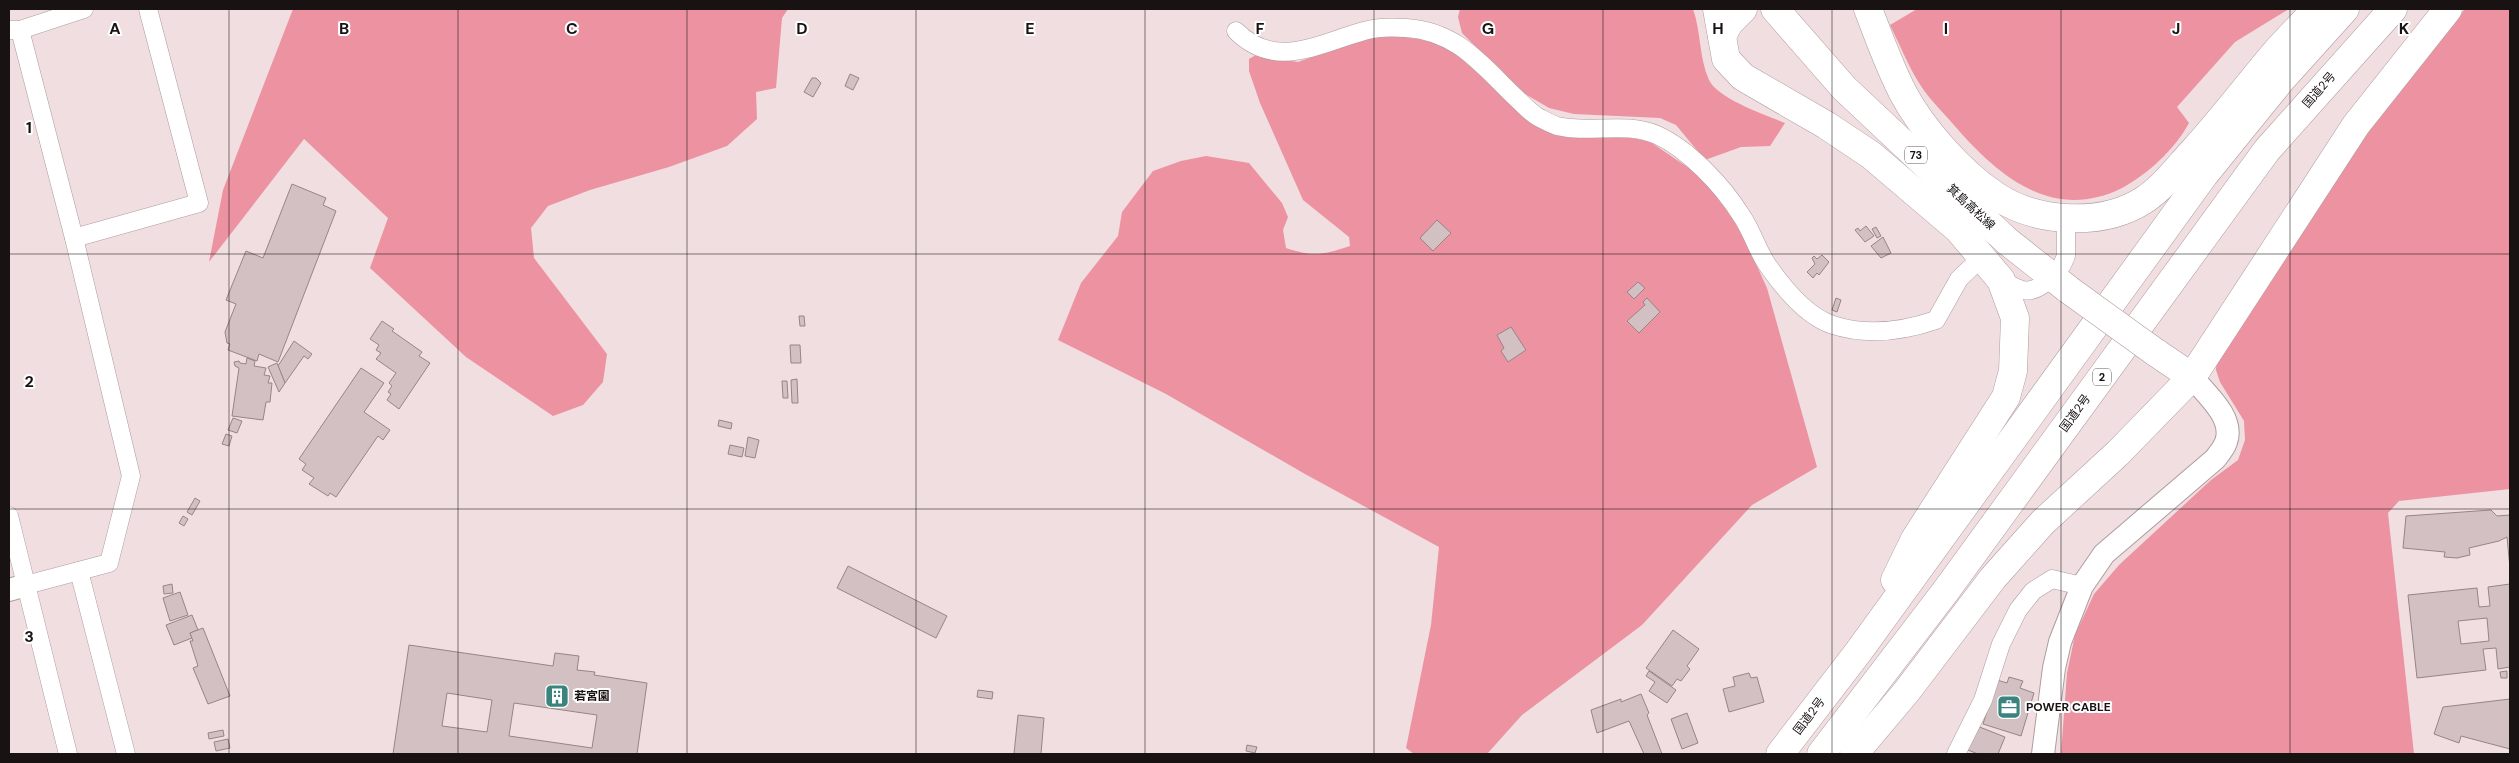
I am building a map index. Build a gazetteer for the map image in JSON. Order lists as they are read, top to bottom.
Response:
{
  "streets": {
    "main road": [
      "国道2号",
      "73",
      "箕島高松線",
      "2"
    ]
  },
  "places": {
    "building": ["若宮園"],
    "office": ["POWER CABLE"]
  },
  "grid": {
    "columns": [
      "A",
      "B",
      "C",
      "D",
      "E",
      "F",
      "G",
      "H",
      "I",
      "J",
      "K"
    ],
    "rows": ["1", "2", "3"]
  }
}
